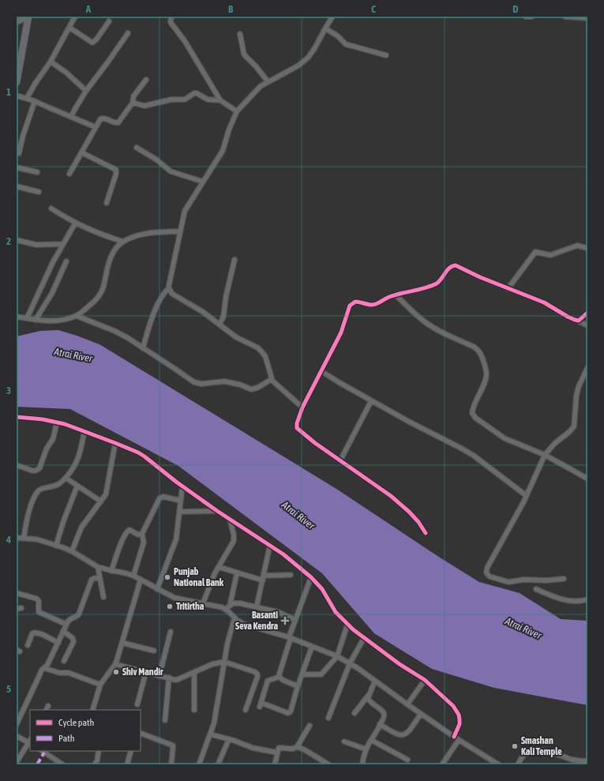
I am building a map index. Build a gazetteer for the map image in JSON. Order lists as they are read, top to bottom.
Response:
{
  "water": ["Atrai River"],
  "places": {
    "other": [
      "Punjab National Bank",
      "Tritirtha",
      "Shiv Mandir",
      "Smashan Kali Temple"
    ],
    "health": ["Basanti Seva Kendra"]
  },
  "legend": ["Cycle path", "Path"],
  "grid": {
    "columns": [
      "A",
      "B",
      "C",
      "D"
    ],
    "rows": [
      "1",
      "2",
      "3",
      "4",
      "5"
    ]
  }
}
